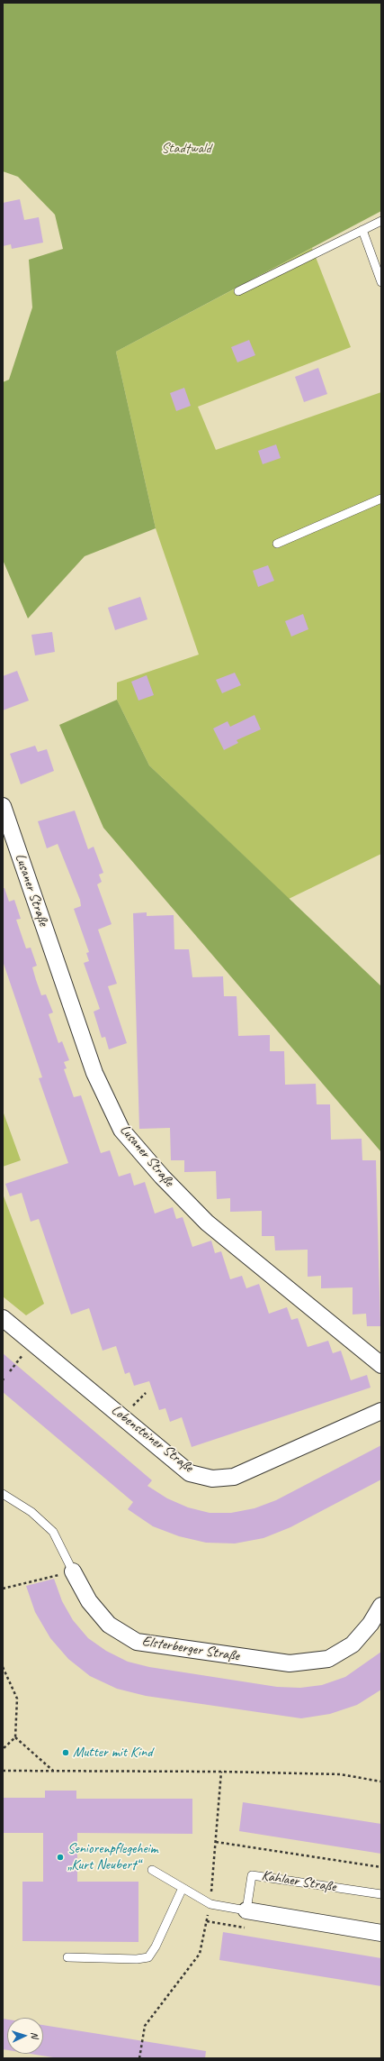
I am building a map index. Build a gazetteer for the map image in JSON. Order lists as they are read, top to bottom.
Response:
{
  "streets": {
    "street": ["Lusaner Straße", "Lobensteiner Straße", "Elsterberger Straße"],
    "lane": ["Kahlaer Straße"]
  },
  "parks": ["Stadtwald"],
  "places": ["Mutter mit Kind", "Seniorenpflegeheim „Kurt Neubert“"],
  "north": "right"
}
